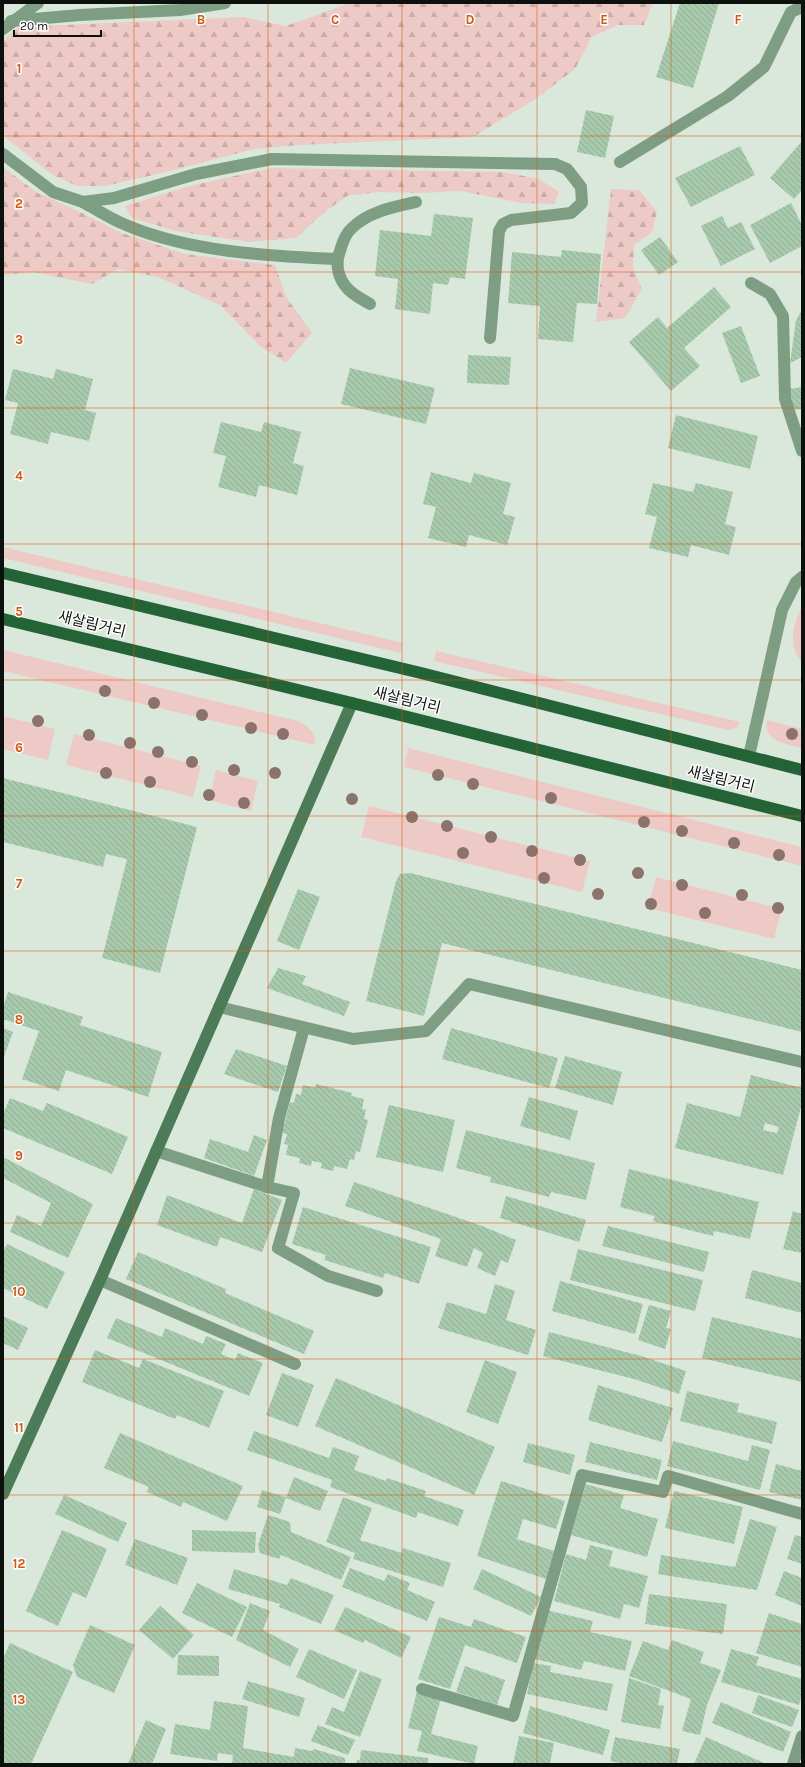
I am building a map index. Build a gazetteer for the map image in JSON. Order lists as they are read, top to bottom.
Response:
{
  "streets": {
    "main road": ["새살림거리"]
  },
  "scale_bar": "20 m",
  "grid": {
    "columns": [
      "B",
      "C",
      "D",
      "E",
      "F"
    ],
    "rows": [
      "1",
      "2",
      "3",
      "4",
      "5",
      "6",
      "7",
      "8",
      "9",
      "10",
      "11",
      "12",
      "13"
    ]
  }
}
